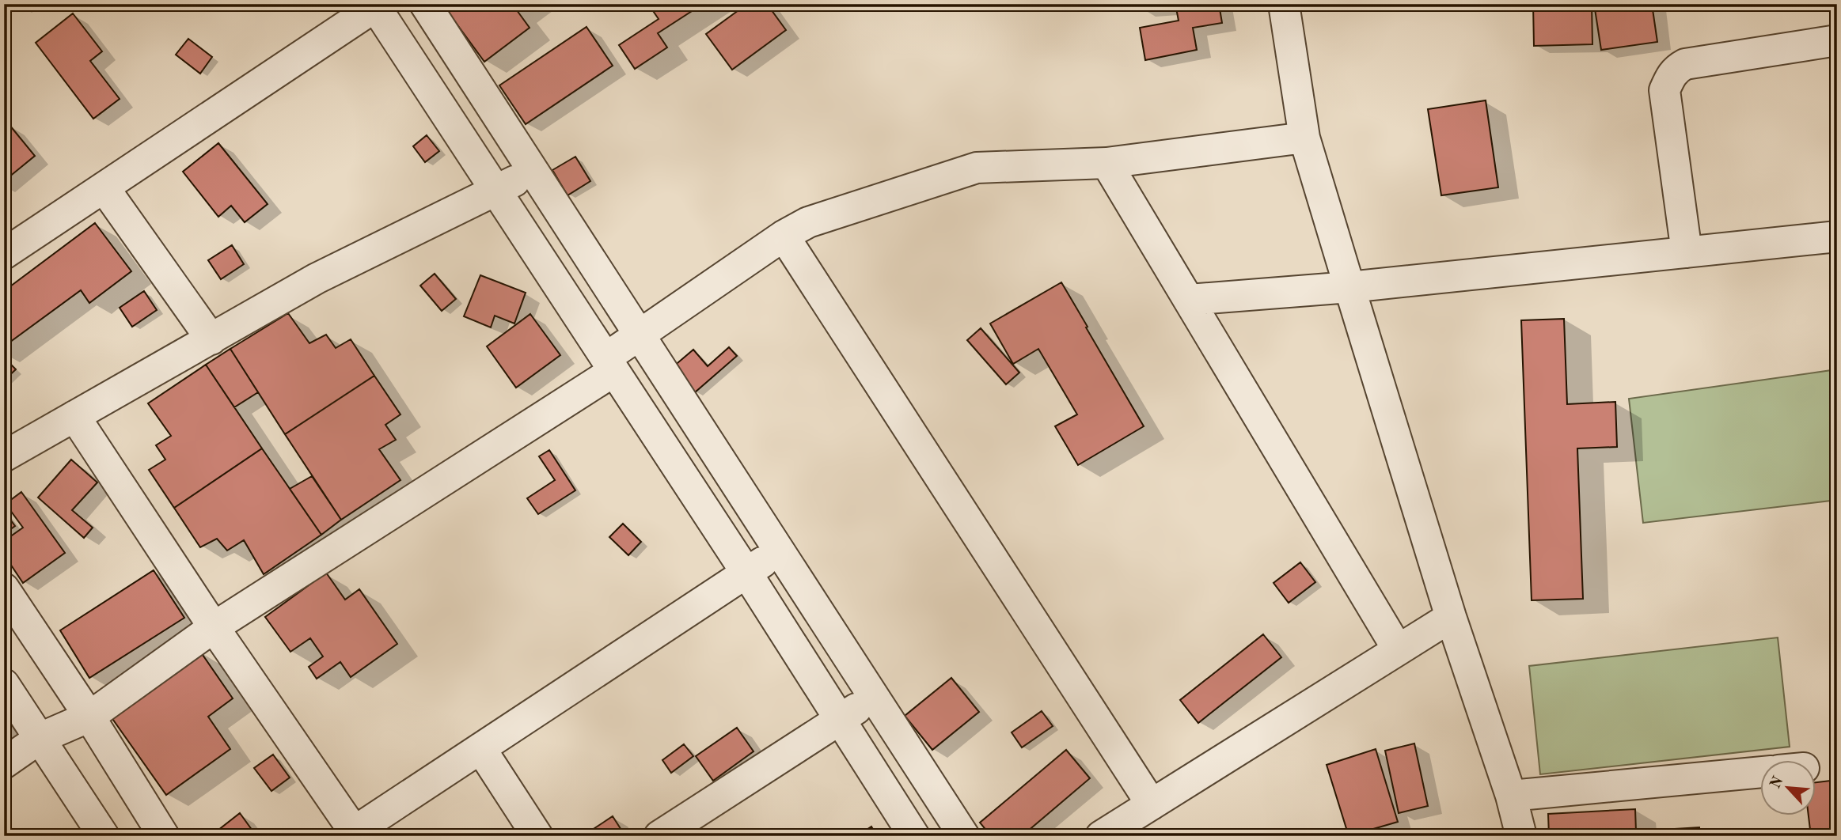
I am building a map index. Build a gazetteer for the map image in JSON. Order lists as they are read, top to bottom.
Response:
{
  "north": "top left"
}
